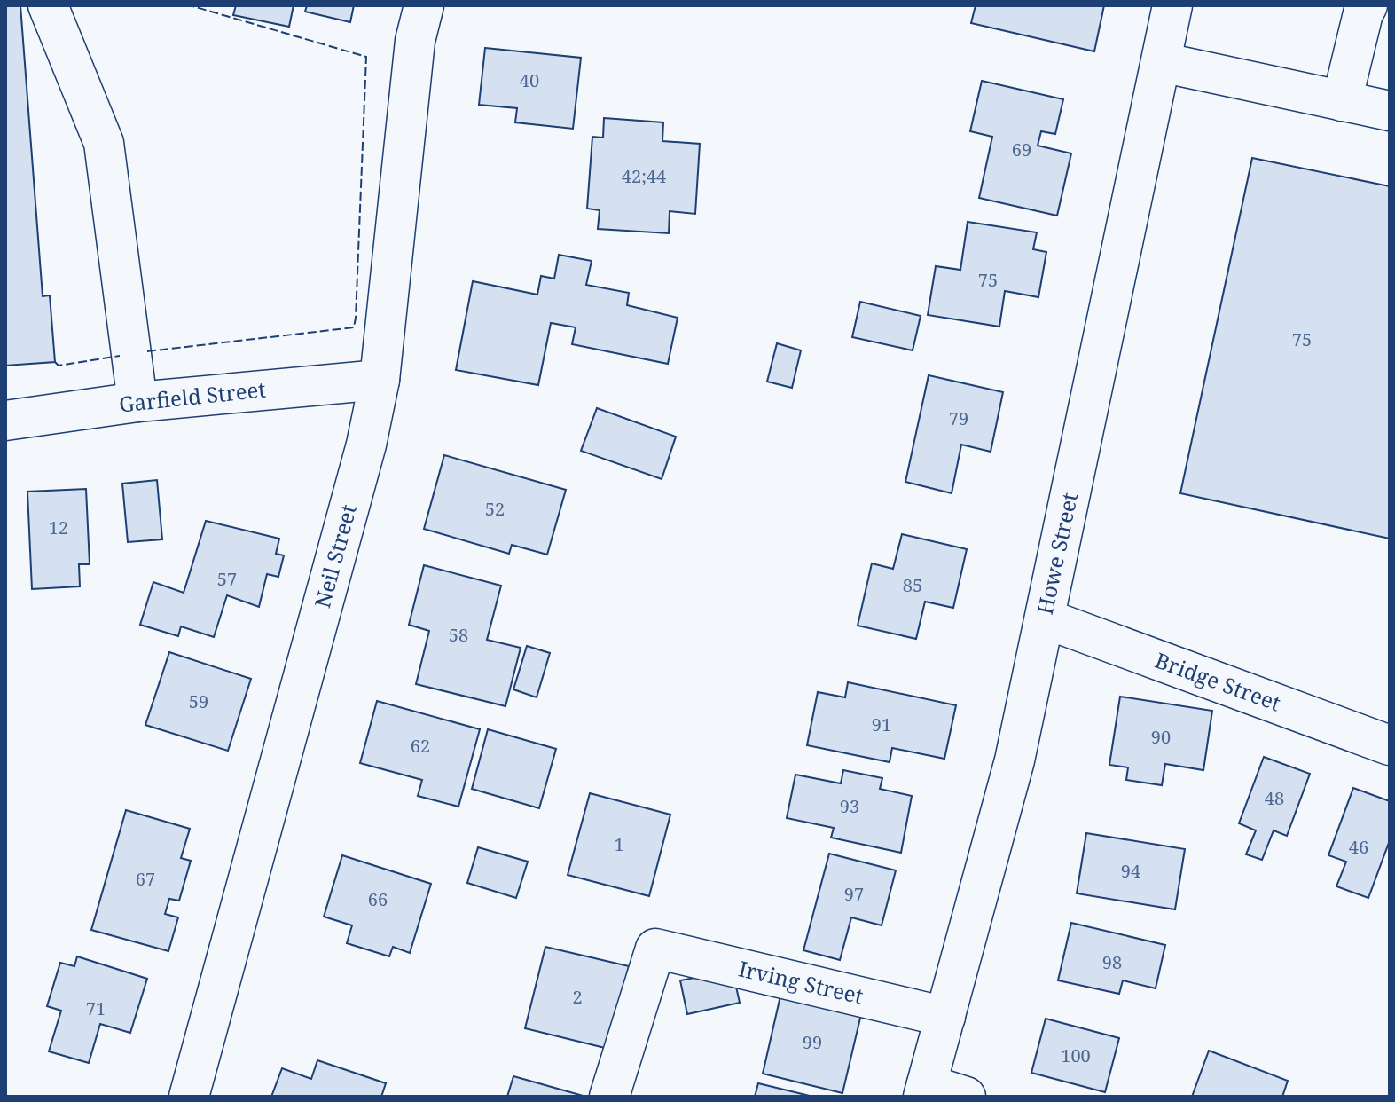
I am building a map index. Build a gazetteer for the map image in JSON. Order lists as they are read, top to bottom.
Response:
{
  "streets": {
    "street": [
      "Garfield Street",
      "Howe Street",
      "Neil Street",
      "Bridge Street",
      "Irving Street"
    ]
  },
  "crossings": [
    ["Garfield Street", "Neil Street"],
    ["Howe Street", "Bridge Street"],
    ["Howe Street", "Irving Street"]
  ],
  "house_numbers": [
    "40",
    "69",
    "42;44",
    "75",
    "75",
    "79",
    "52",
    "12",
    "57",
    "85",
    "58",
    "59",
    "91",
    "90",
    "62",
    "48",
    "93",
    "1",
    "46",
    "94",
    "67",
    "97",
    "66",
    "98",
    "2",
    "71",
    "99",
    "100"
  ]
}
